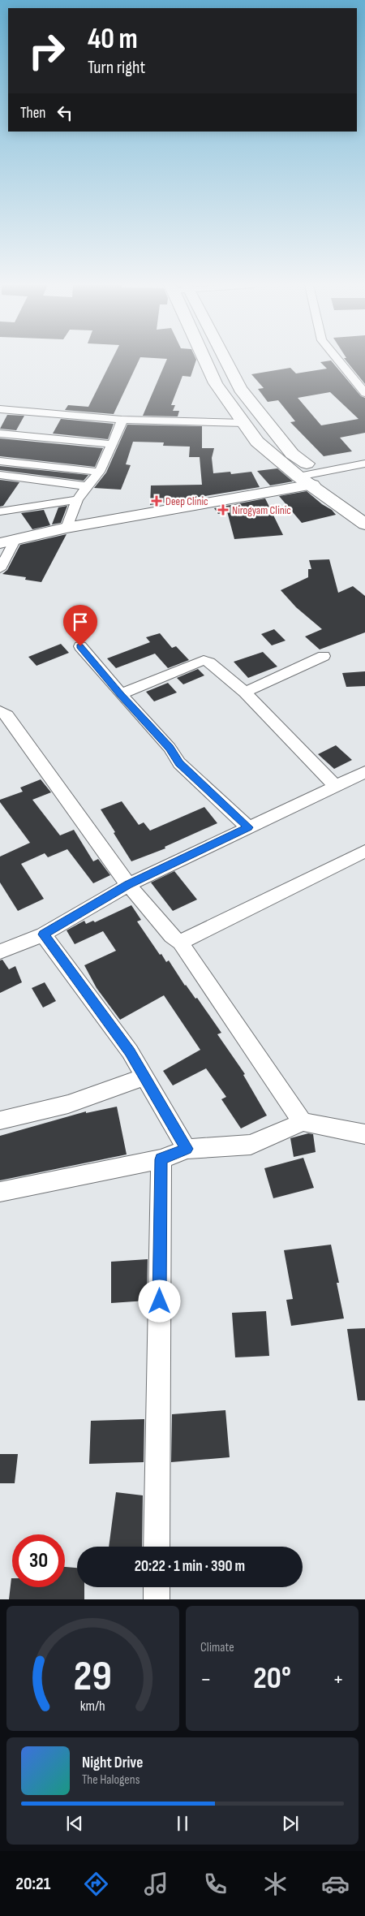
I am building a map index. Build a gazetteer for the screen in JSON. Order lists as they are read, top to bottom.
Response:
{
  "places": {
    "health": ["Deep Clinic", "Nirogyam Clinic"]
  },
  "page": {
    "turn": ["40 m", "Turn right"],
    "then": "Then",
    "limit": "30",
    "trip": "20:22 · 1 min · 390 m",
    "tile": "Climate",
    "heat": ["−", "20°", "+"],
    "song": ["Night Drive", "The Halogens"],
    "tabs": "20:21",
    "gauge": ["29", "km/h"]
  }
}
